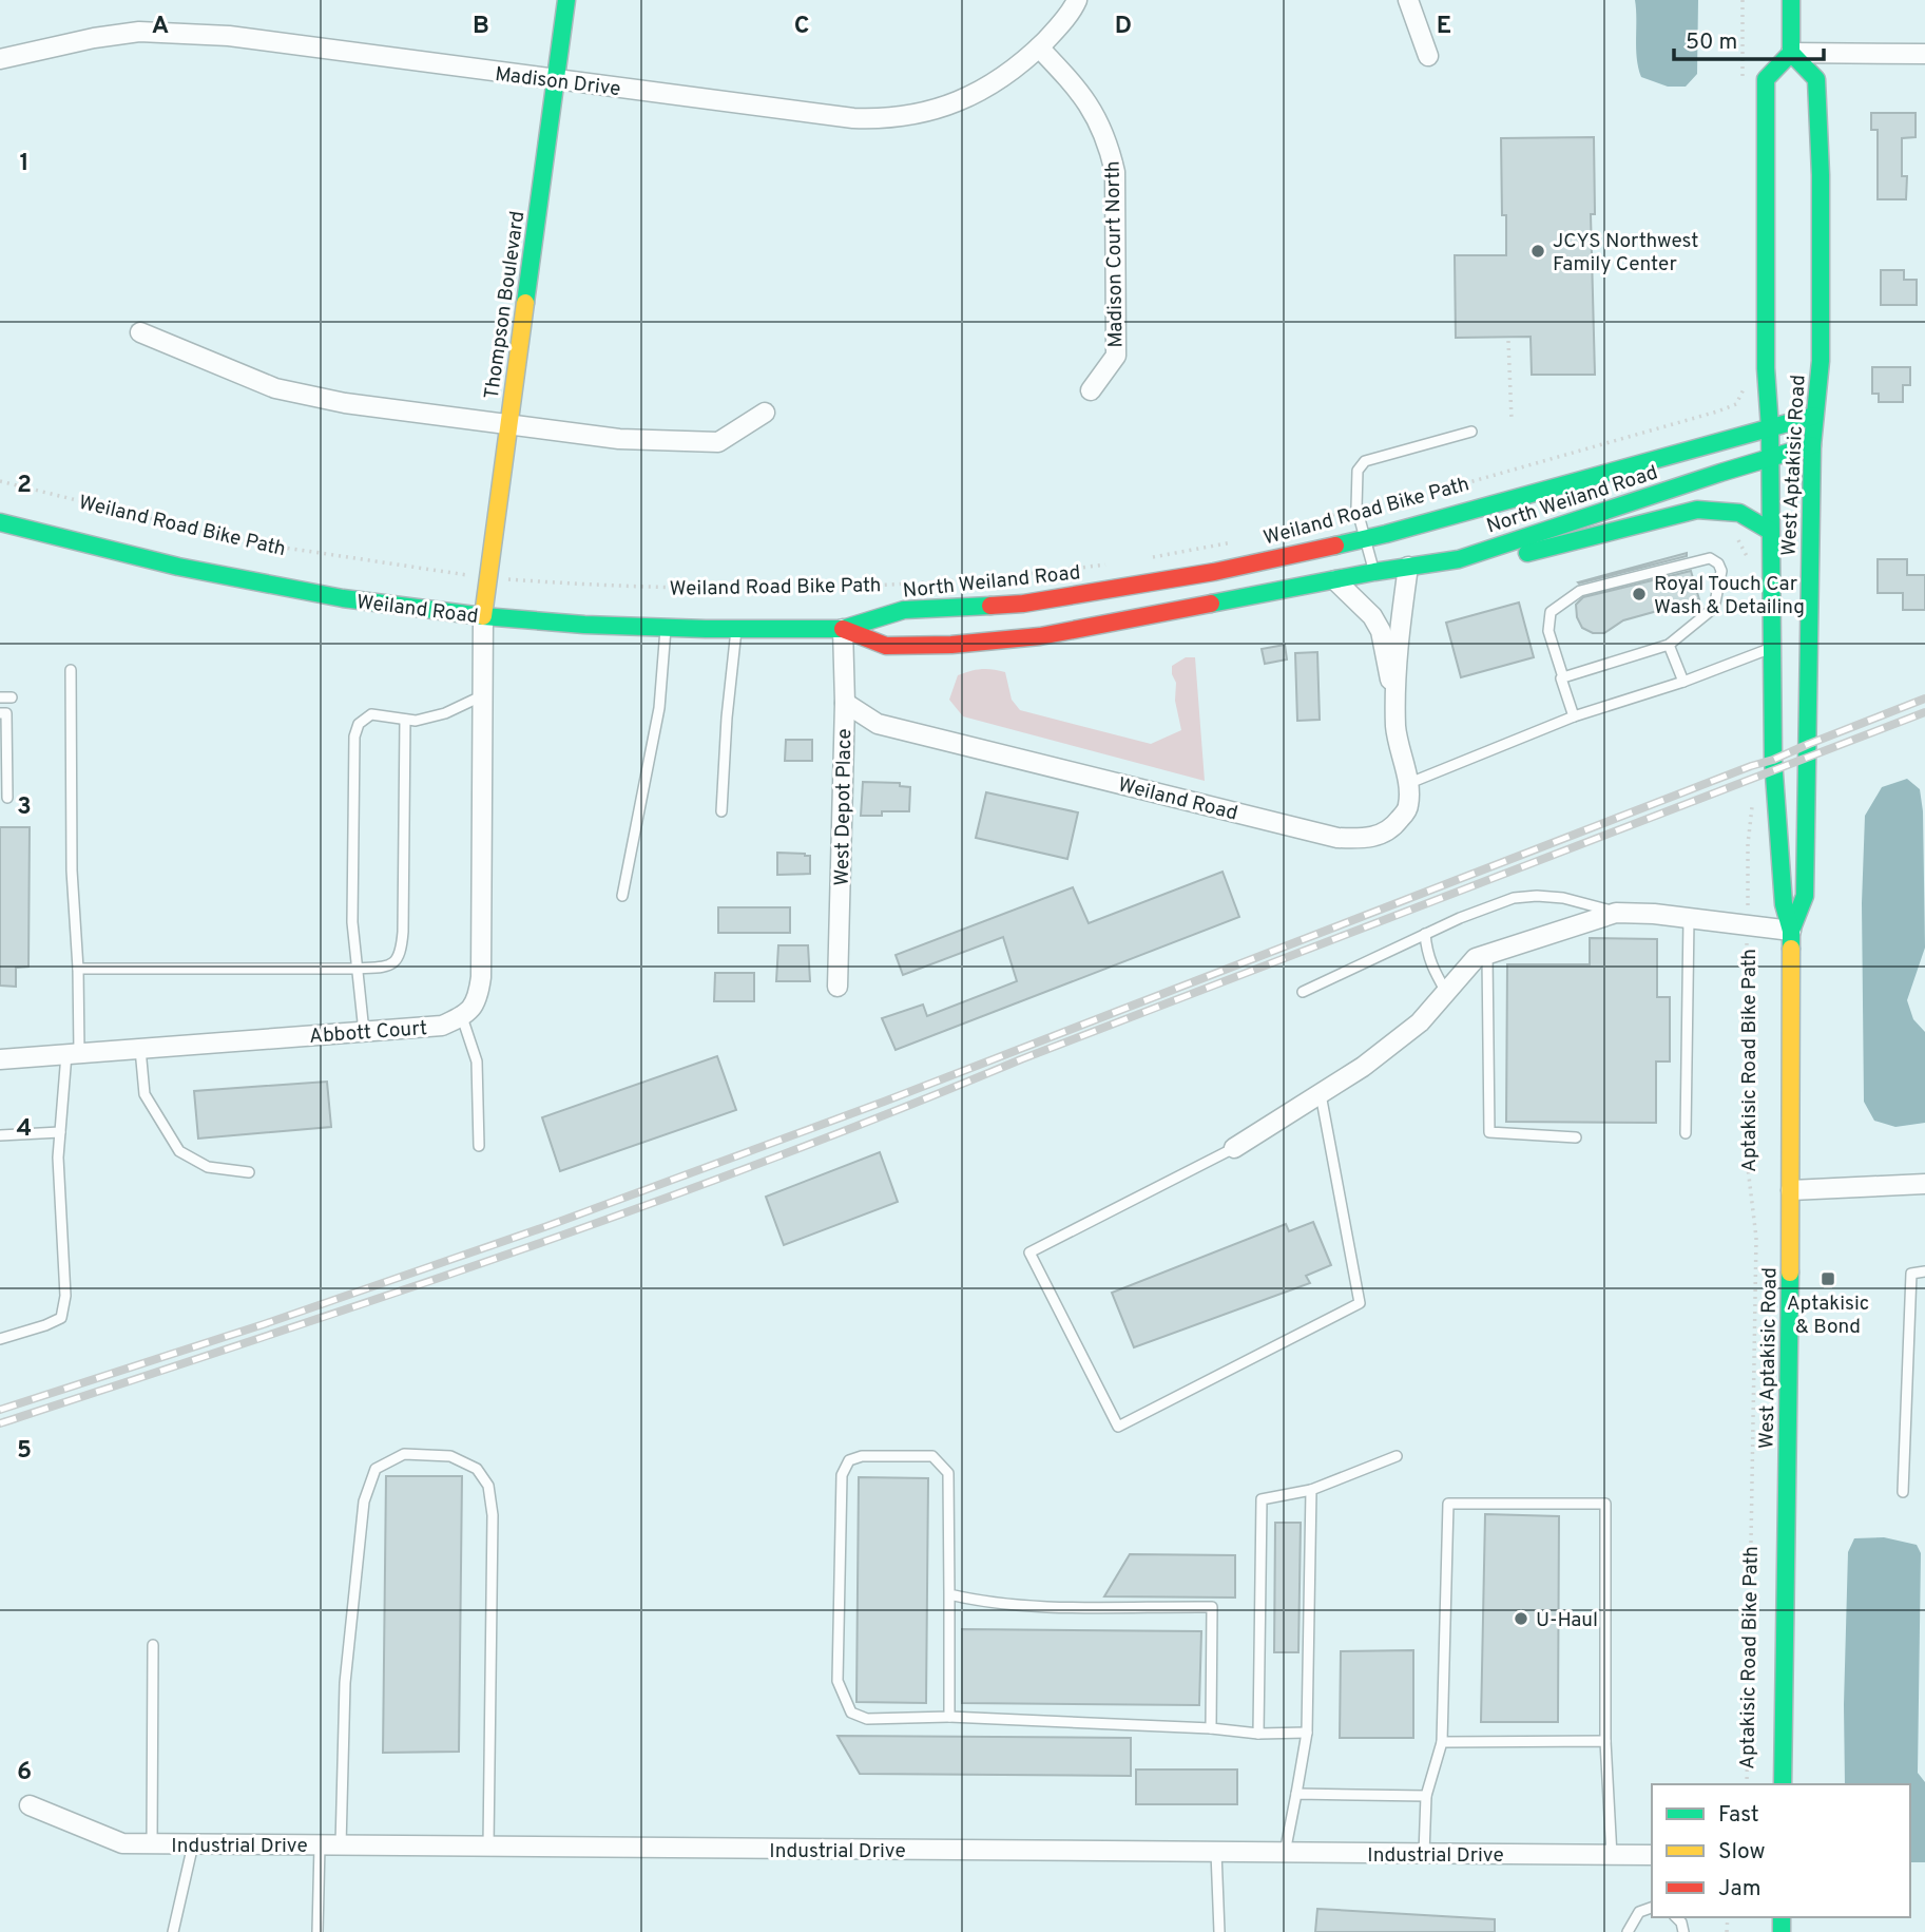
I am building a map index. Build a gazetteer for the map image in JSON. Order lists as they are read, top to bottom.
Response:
{
  "streets": {
    "main road": [
      "Thompson Boulevard",
      "West Aptakisic Road",
      "North Weiland Road",
      "Weiland Road"
    ],
    "street": [
      "Madison Drive",
      "Madison Court North",
      "West Depot Place",
      "Abbott Court",
      "Industrial Drive"
    ],
    "path": ["Weiland Road Bike Path", "Aptakisic Road Bike Path"]
  },
  "crossings": [
    ["Madison Drive", "Madison Court North"],
    ["Madison Drive", "Thompson Boulevard"],
    ["Thompson Boulevard", "Weiland Road Bike Path"],
    ["Thompson Boulevard", "Weiland Road"],
    ["West Aptakisic Road", "North Weiland Road"],
    ["North Weiland Road", "Weiland Road"],
    ["North Weiland Road", "West Depot Place"],
    ["Weiland Road", "West Depot Place"]
  ],
  "places": {
    "other": ["JCYS Northwest Family Center", "Royal Touch Car Wash & Detailing", "U-Haul"],
    "transit": ["Aptakisic & Bond"]
  },
  "legend": ["Fast", "Slow", "Jam"],
  "scale_bar": "50 m",
  "grid": {
    "columns": [
      "A",
      "B",
      "C",
      "D",
      "E"
    ],
    "rows": [
      "1",
      "2",
      "3",
      "4",
      "5",
      "6"
    ]
  }
}
